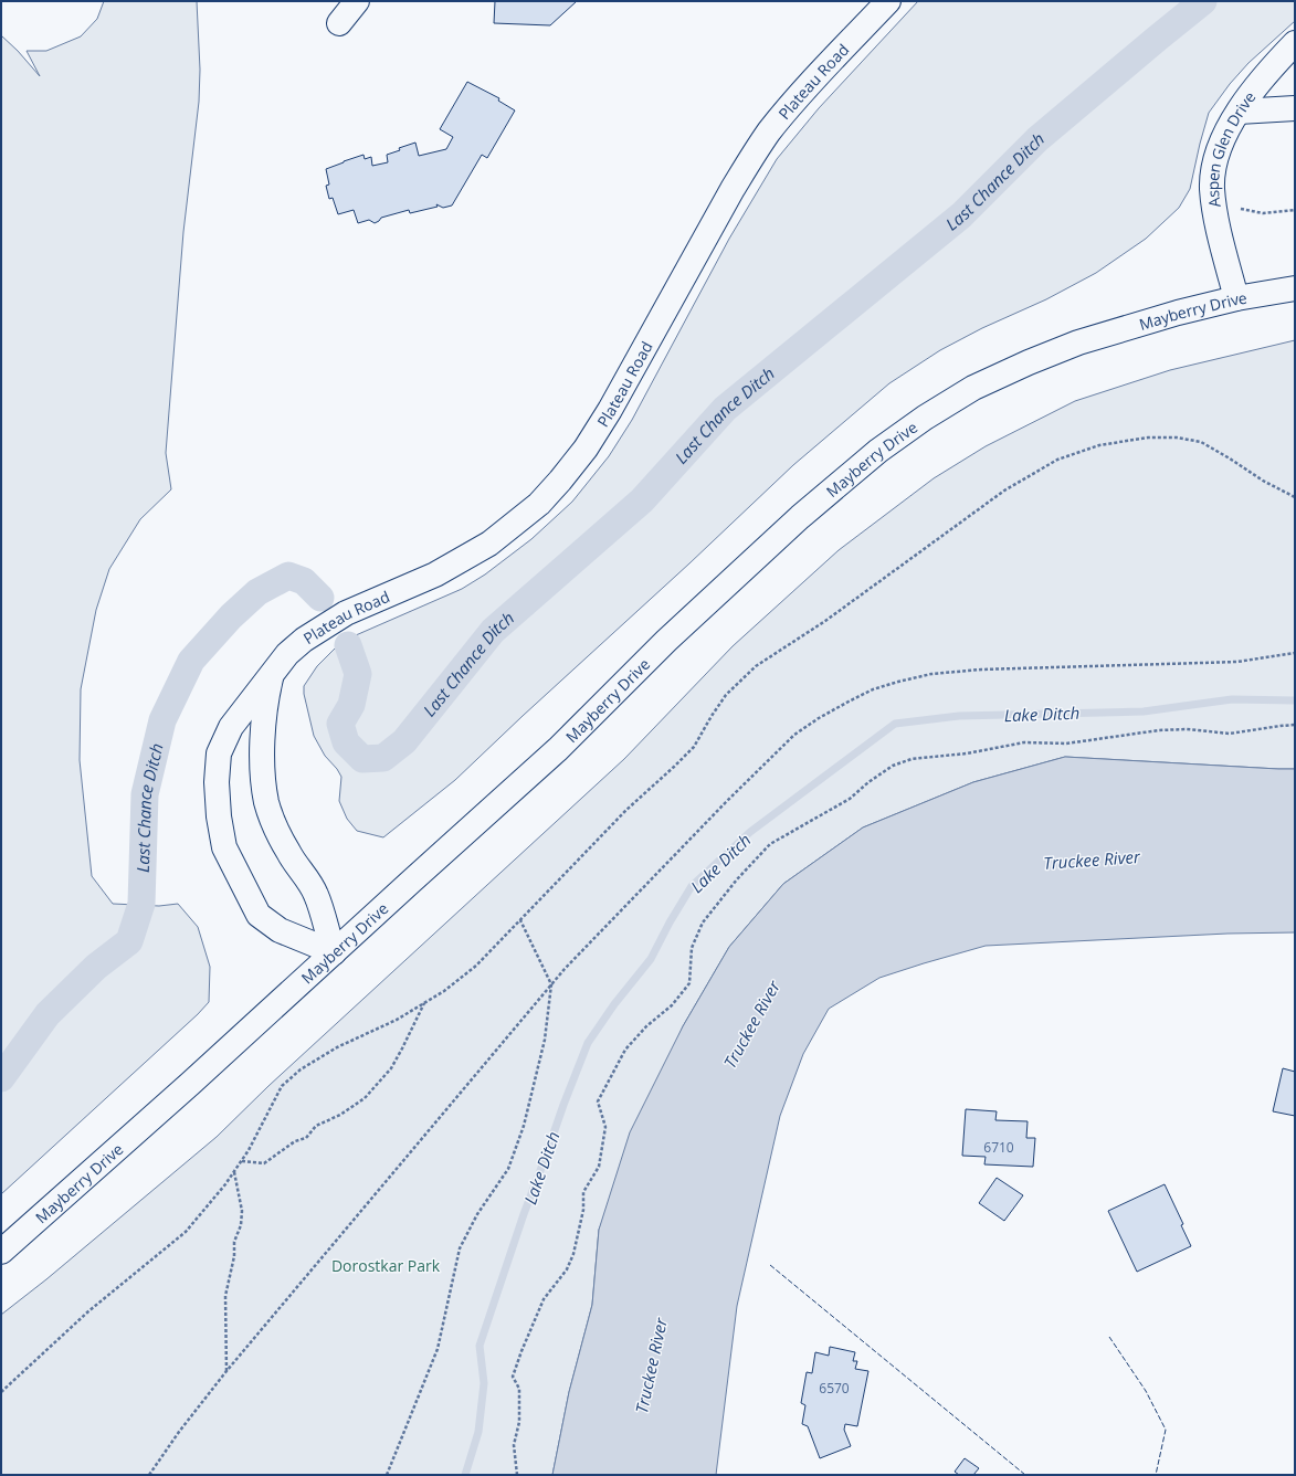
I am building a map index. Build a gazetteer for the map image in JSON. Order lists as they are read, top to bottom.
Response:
{
  "streets": {
    "street": ["Plateau Road", "Aspen Glen Drive", "Mayberry Drive"]
  },
  "crossings": [
    ["Plateau Road", "Mayberry Drive"],
    ["Aspen Glen Drive", "Mayberry Drive"]
  ],
  "water": ["Last Chance Ditch", "Lake Ditch", "Truckee River"],
  "parks": ["Dorostkar Park"],
  "house_numbers": ["6710", "6570"]
}
